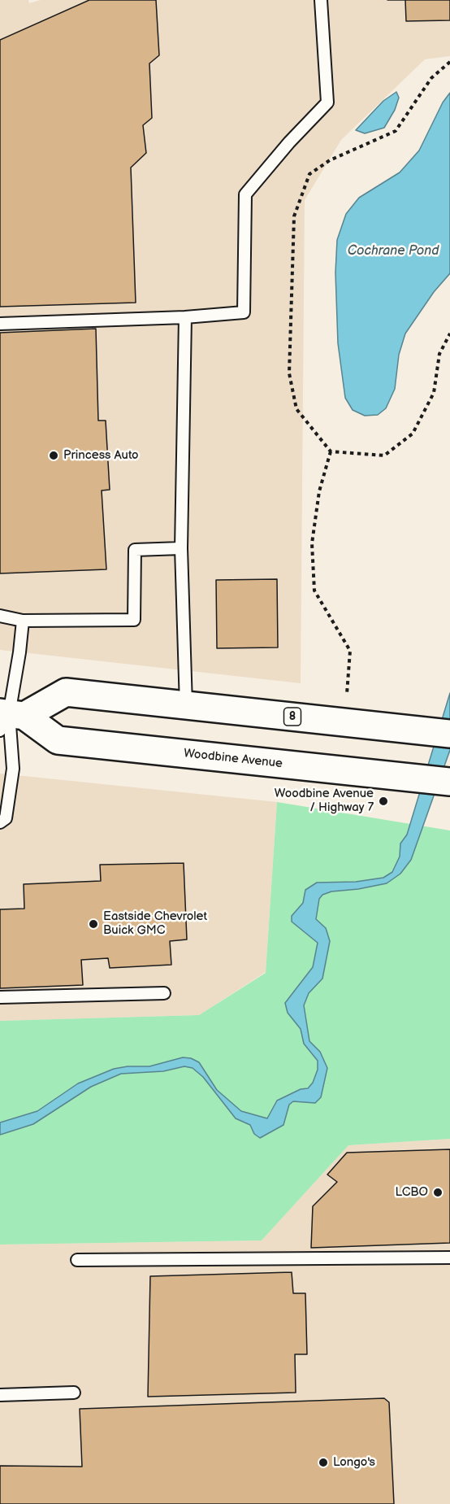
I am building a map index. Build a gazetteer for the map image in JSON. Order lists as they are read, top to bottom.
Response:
{
  "streets": {
    "main road": ["8", "Woodbine Avenue"]
  },
  "crossings": [
    ["8", "Woodbine Avenue"]
  ],
  "water": ["Cochrane Pond"],
  "places": [
    "Princess Auto",
    "Woodbine Avenue / Highway 7",
    "Eastside Chevrolet Buick GMC",
    "LCBO",
    "Longo's"
  ]
}
